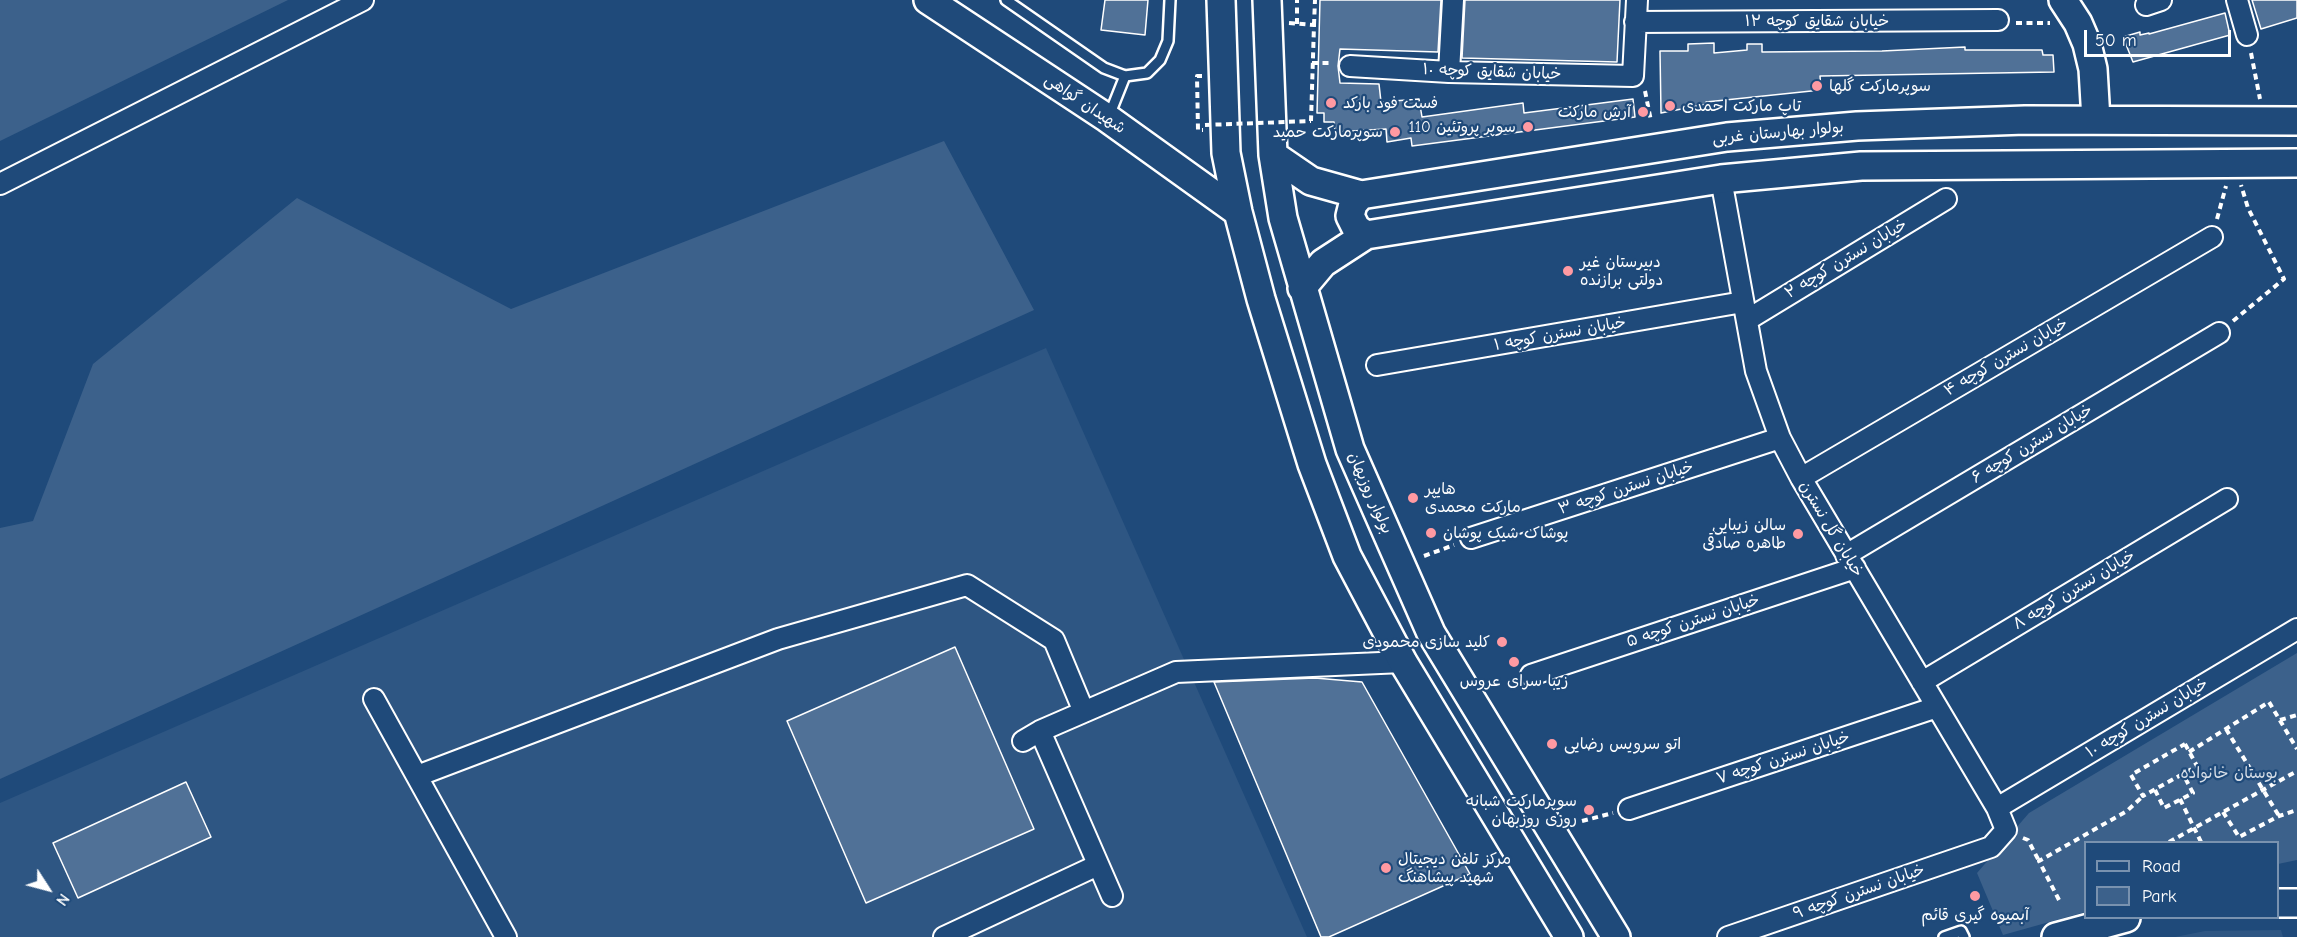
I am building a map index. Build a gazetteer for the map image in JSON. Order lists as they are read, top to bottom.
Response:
{
  "streets": {
    "street": [
      "خیابان شقایق کوچه ۱۲",
      "خیابان شقایق کوچه ۱۰",
      "شهیدان گواهی",
      "بولوار بهارستان غربی",
      "خیابان نسترن کوچه ۲",
      "خیابان نسترن کوچه ۱",
      "خیابان نسترن کوچه ۴",
      "خیابان نسترن کوچه ۶",
      "خیابان نسترن کوچه ۳",
      "بولوار روزبهان",
      "خیابان گل نسترن",
      "خیابان نسترن کوچه ۸",
      "خیابان نسترن کوچه ۵",
      "خیابان نسترن کوچه ۱۰",
      "خیابان نسترن کوچه ۷",
      "خیابان نسترن کوچه ۹"
    ]
  },
  "crossings": [
    ["بولوار بهارستان غربی", "بولوار روزبهان"],
    ["خیابان نسترن کوچه ۲", "خیابان نسترن کوچه ۱"],
    ["خیابان نسترن کوچه ۲", "خیابان گل نسترن"],
    ["خیابان نسترن کوچه ۱", "خیابان گل نسترن"],
    ["خیابان نسترن کوچه ۴", "خیابان گل نسترن"],
    ["خیابان نسترن کوچه ۶", "خیابان گل نسترن"],
    ["خیابان نسترن کوچه ۶", "خیابان نسترن کوچه ۵"],
    ["خیابان نسترن کوچه ۳", "خیابان گل نسترن"],
    ["خیابان گل نسترن", "خیابان نسترن کوچه ۸"],
    ["خیابان گل نسترن", "خیابان نسترن کوچه ۵"],
    ["خیابان گل نسترن", "خیابان نسترن کوچه ۱۰"],
    ["خیابان گل نسترن", "خیابان نسترن کوچه ۷"],
    ["خیابان گل نسترن", "خیابان نسترن کوچه ۹"]
  ],
  "parks": ["بوستان خانواده"],
  "places": [
    "سوپرمارکت گلها",
    "فست فود بارکد",
    "تاپ مارکت احمدی",
    "آرش مارکت",
    "سوپر پروتئین 110",
    "سوپرمارکت حمید",
    "دبیرستان غیر دولتی برازنده",
    "هایپر مارکت محمدی",
    "پوشاک شیک پوشان",
    "سالن زیبایی طاهره صادقی",
    "کلید سازی محمودی",
    "زیبا سرای عروس",
    "اتو سرویس رضایی",
    "سوپرمارکت شبانه روزی روزبهان",
    "مرکز تلفن دیجیتال شهید پیشاهنگ",
    "آبمیوه گیری قائم"
  ],
  "legend": ["Road", "Park"],
  "scale_bar": "50 m",
  "north": "bottom right"
}
